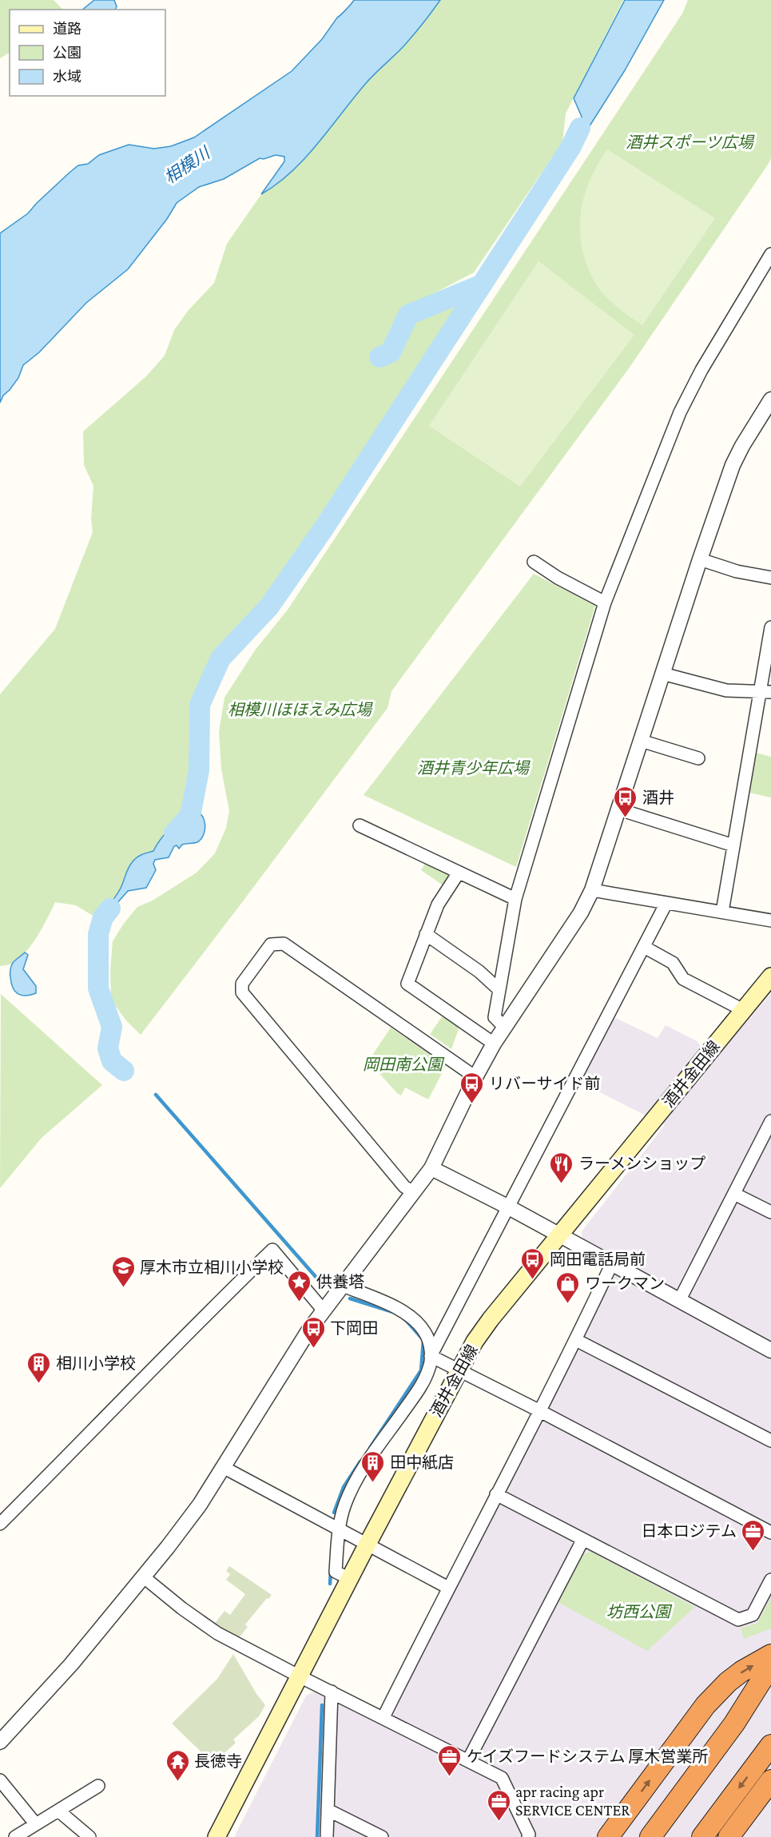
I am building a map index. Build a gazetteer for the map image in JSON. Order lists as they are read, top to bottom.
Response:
{
  "streets": {
    "main road": ["酒井金田線"]
  },
  "water": ["相模川"],
  "parks": [
    "酒井スポーツ広場",
    "相模川ほほえみ広場",
    "酒井青少年広場",
    "岡田南公園",
    "坊西公園"
  ],
  "places": {
    "bus stop": [
      "酒井",
      "リバーサイド前",
      "岡田電話局前",
      "下岡田"
    ],
    "restaurant": ["ラーメンショップ"],
    "school or university": ["厚木市立相川小学校"],
    "place": ["供養塔"],
    "shop": ["ワークマン"],
    "building": ["相川小学校", "田中紙店"],
    "office": ["日本ロジテム", "ケイズフードシステム 厚木営業所", "apr racing apr SERVICE CENTER"],
    "temple": ["長徳寺"]
  },
  "legend": ["道路", "公園", "水域"]
}
